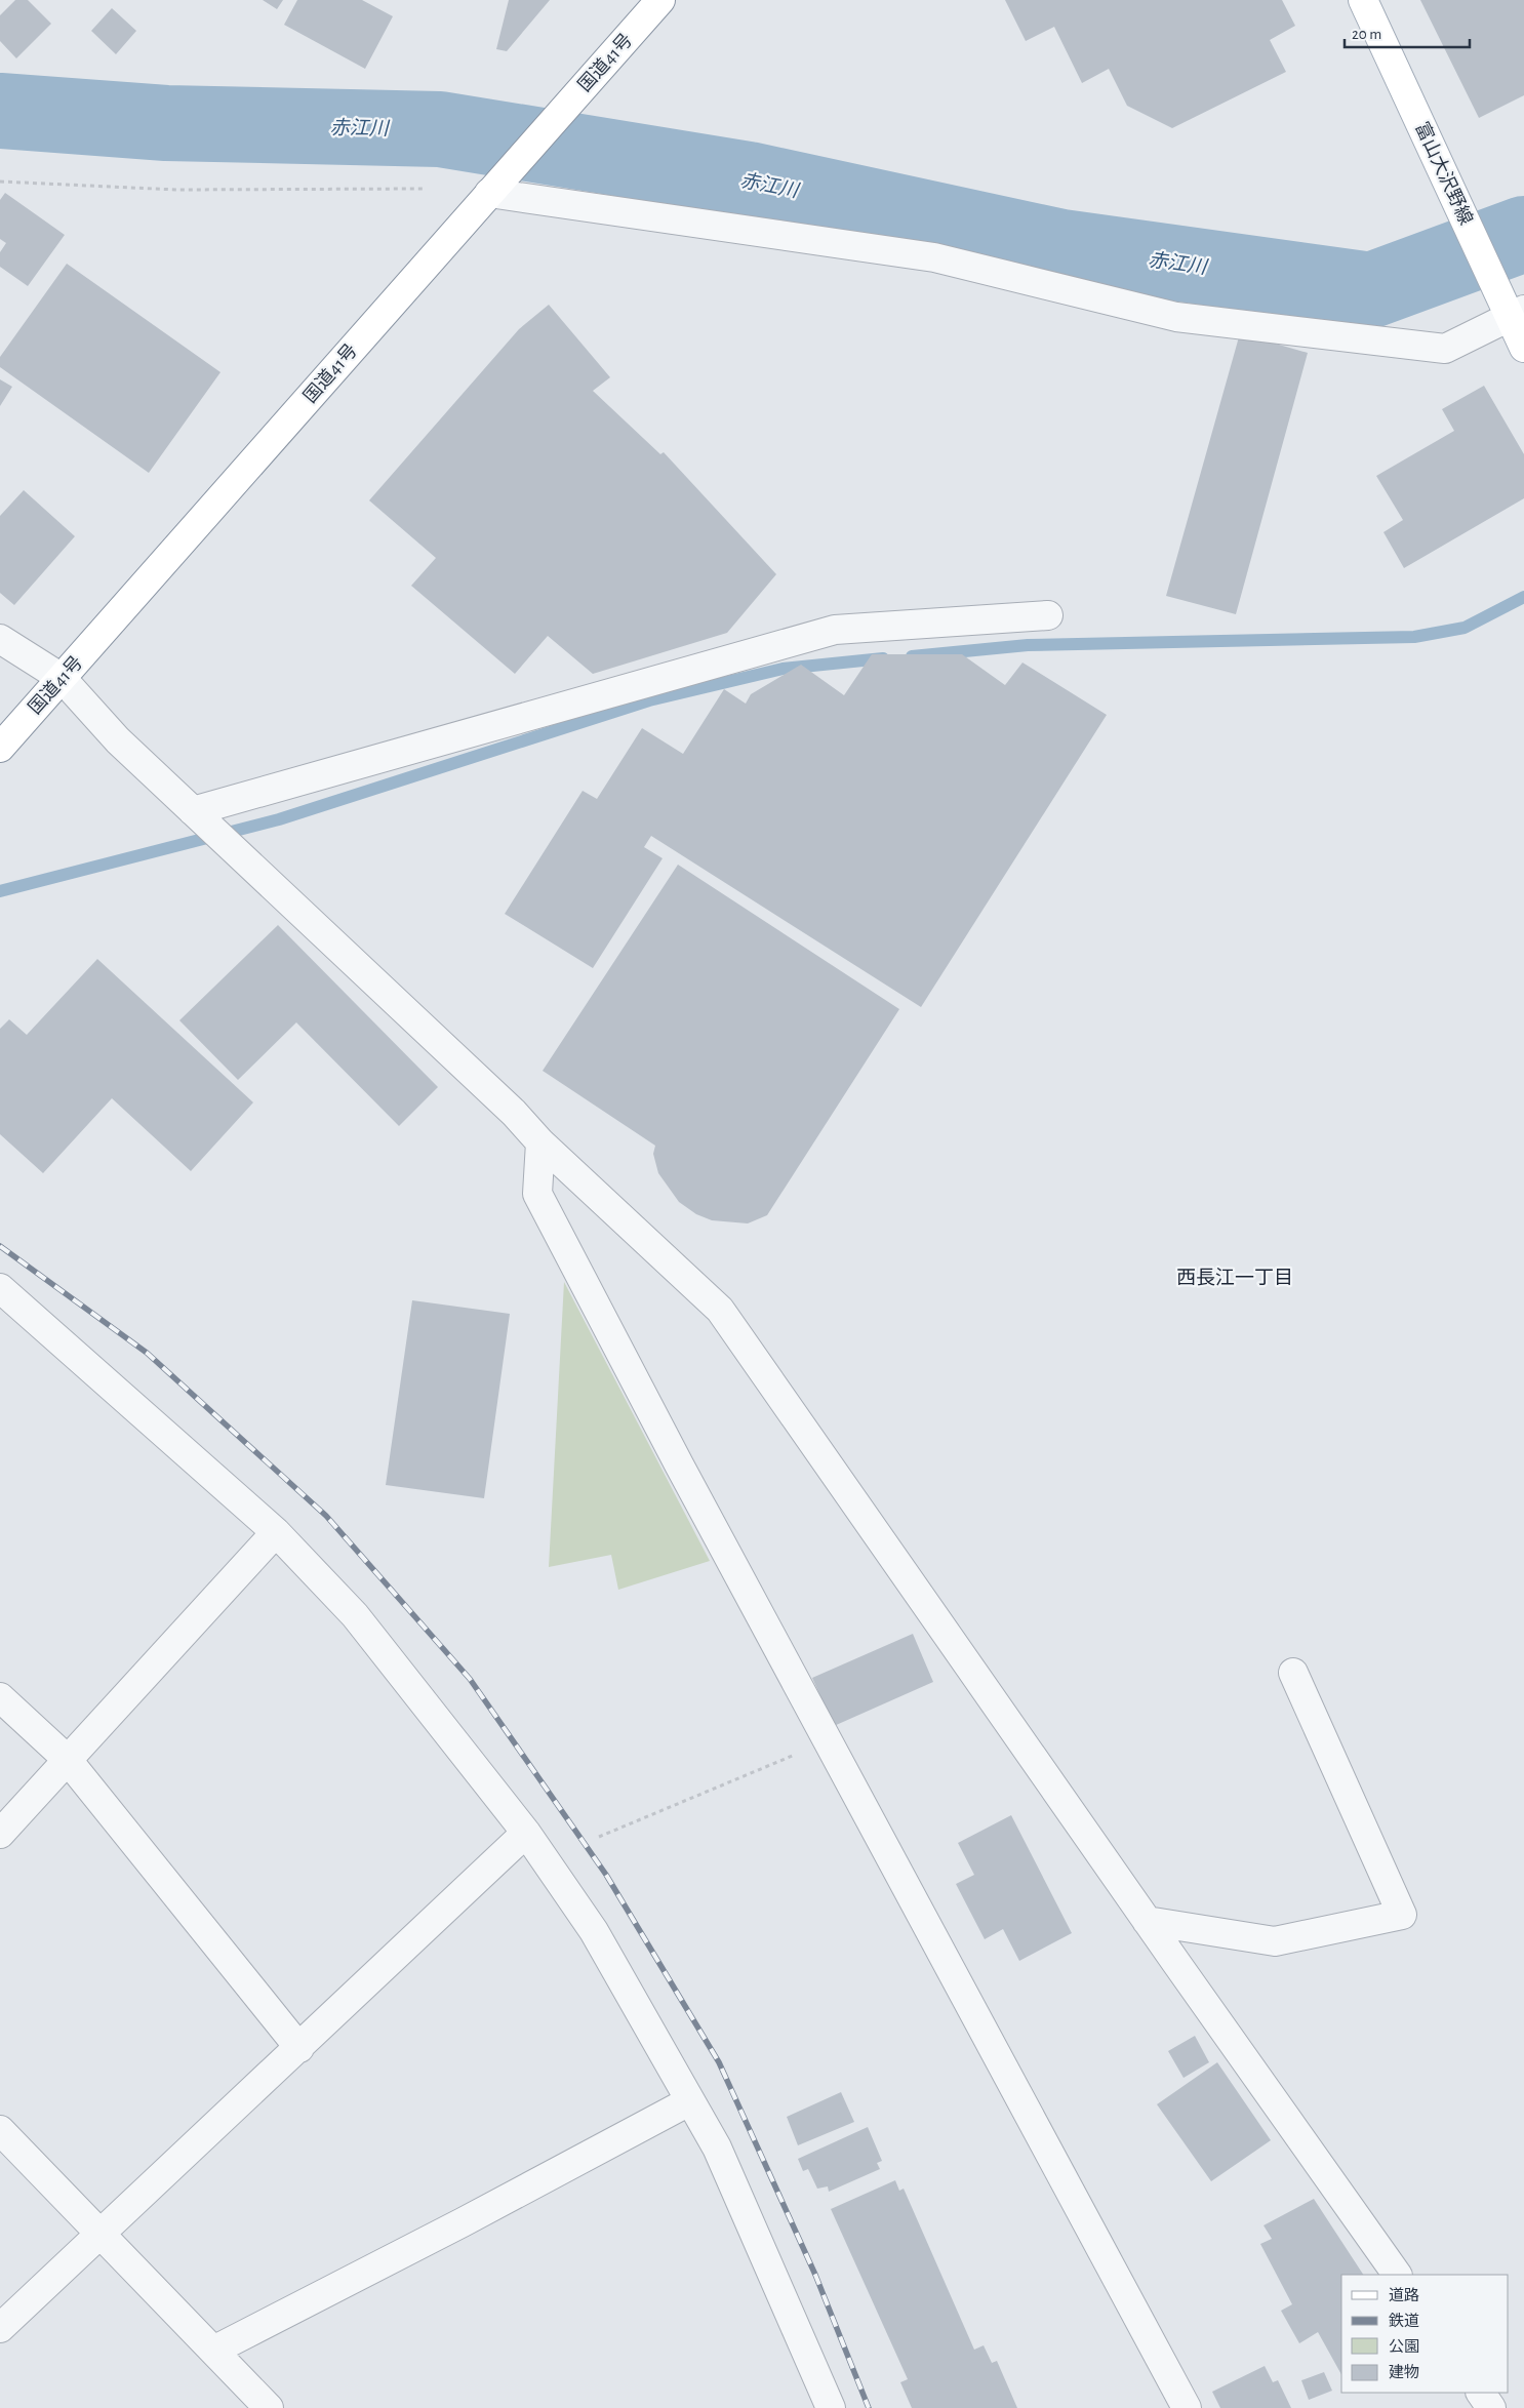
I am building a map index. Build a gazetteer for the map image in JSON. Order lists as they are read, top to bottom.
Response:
{
  "streets": {
    "main road": ["国道41号", "富山大沢野線"]
  },
  "districts": ["西長江一丁目"],
  "water": ["赤江川"],
  "legend": [
    "道路",
    "鉄道",
    "公園",
    "建物"
  ],
  "scale_bar": "20 m"
}
